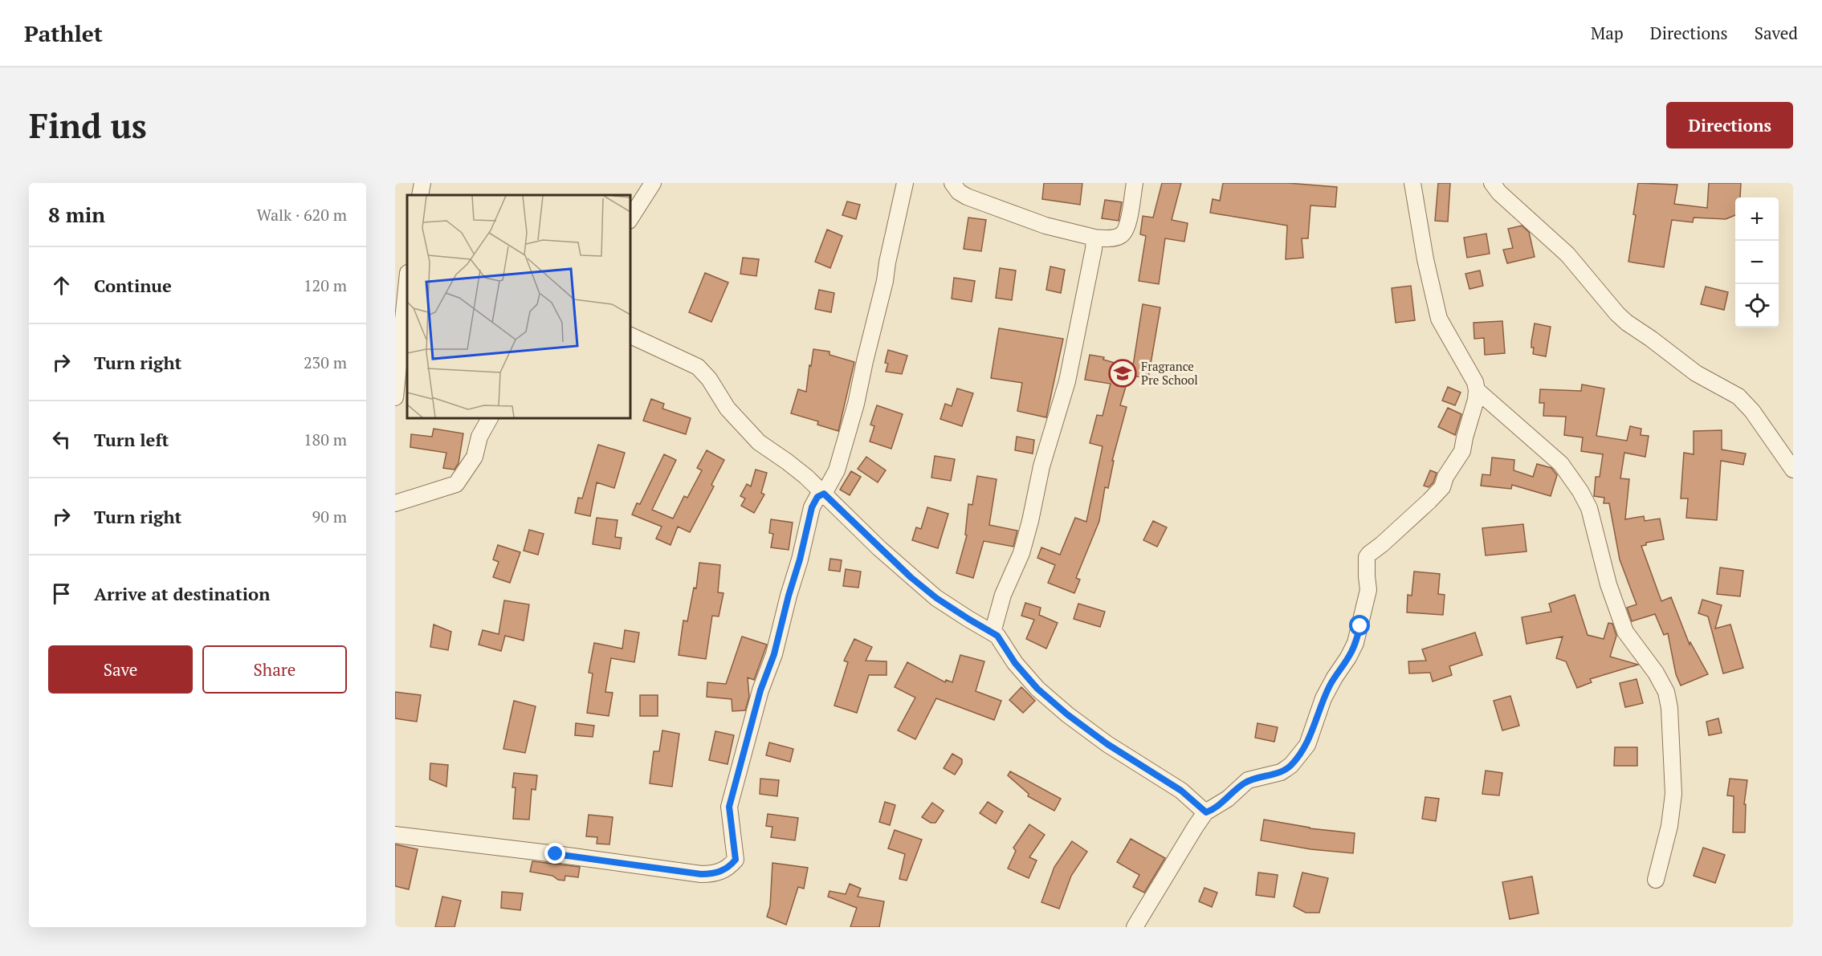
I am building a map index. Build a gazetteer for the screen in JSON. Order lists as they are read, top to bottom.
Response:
{
  "places": {
    "school or university": ["Fragrance Pre School"]
  },
  "page": {
    "header": "Pathlet",
    "nav": ["Map", "Directions", "Saved"],
    "buttons": [
      "Directions",
      ["Save", "Share"]
    ],
    "title": "Find us",
    "heading": ["8 min", "Walk · 620 m"],
    "map_buttons": ["+", "−"],
    "list": [
      ["Continue", "120 m"],
      ["Turn right", "230 m"],
      ["Turn left", "180 m"],
      ["Turn right", "90 m"],
      "Arrive at destination"
    ]
  }
}
